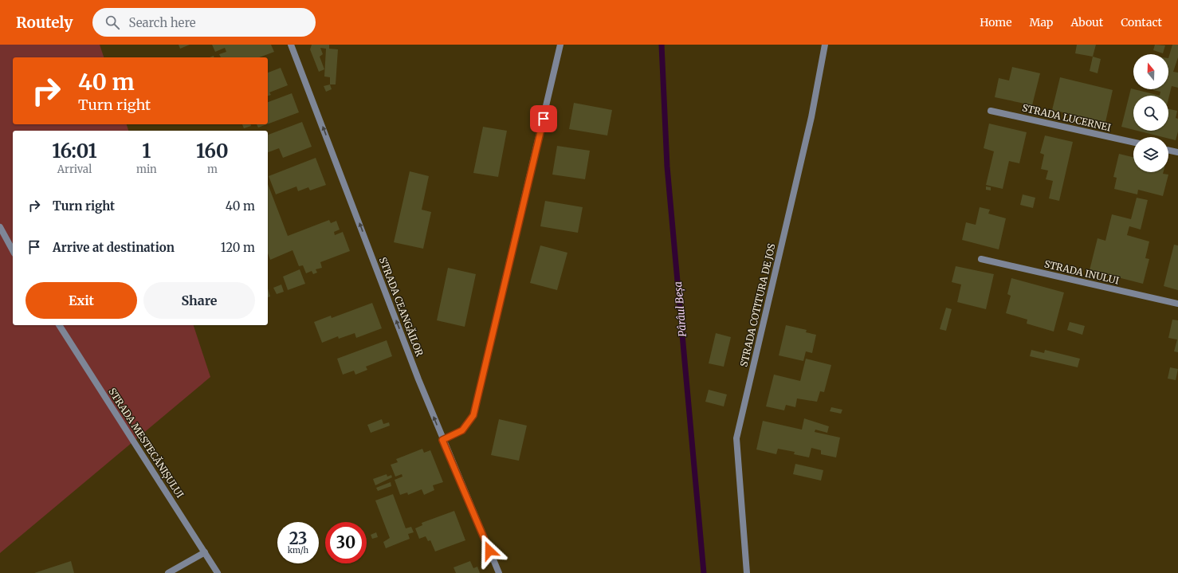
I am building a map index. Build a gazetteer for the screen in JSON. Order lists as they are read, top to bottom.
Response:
{
  "streets": {
    "street": [
      "STRADA LUCERNEI",
      "STRADA INULUI",
      "STRADA COTITURA DE JOS",
      "STRADA CEANGĂILOR",
      "STRADA MESTECĂNIȘULUI"
    ]
  },
  "one_way": ["STRADA CEANGĂILOR"],
  "water": ["Pârâul Beșa"],
  "north": "top",
  "page": {
    "header": "Routely",
    "search": "Search here",
    "nav": [
      "Home",
      "Map",
      "About",
      "Contact"
    ],
    "turn": ["40 m", "Turn right"],
    "eta": [
      "16:01",
      "Arrival",
      "1",
      "min",
      "160",
      "m"
    ],
    "list": [
      {
        "name": "Turn right",
        "value": "40 m"
      },
      {
        "name": "Arrive at destination",
        "value": "120 m"
      }
    ],
    "buttons": ["Exit", "Share"],
    "speed": "23 km/h",
    "limit": "30"
  }
}
